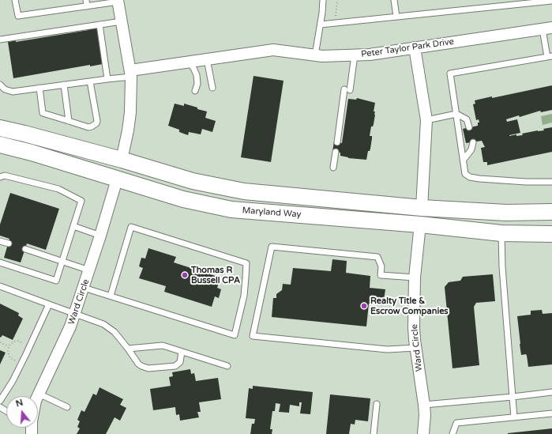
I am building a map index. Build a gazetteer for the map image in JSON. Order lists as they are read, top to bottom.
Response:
{
  "streets": {
    "main road": ["Maryland Way"],
    "street": ["Peter Taylor Park Drive", "Ward Circle"]
  },
  "crossings": [
    ["Maryland Way", "Ward Circle"]
  ],
  "places": ["Thomas R Bussell CPA", "Realty Title & Escrow Companies"],
  "north": "top"
}
